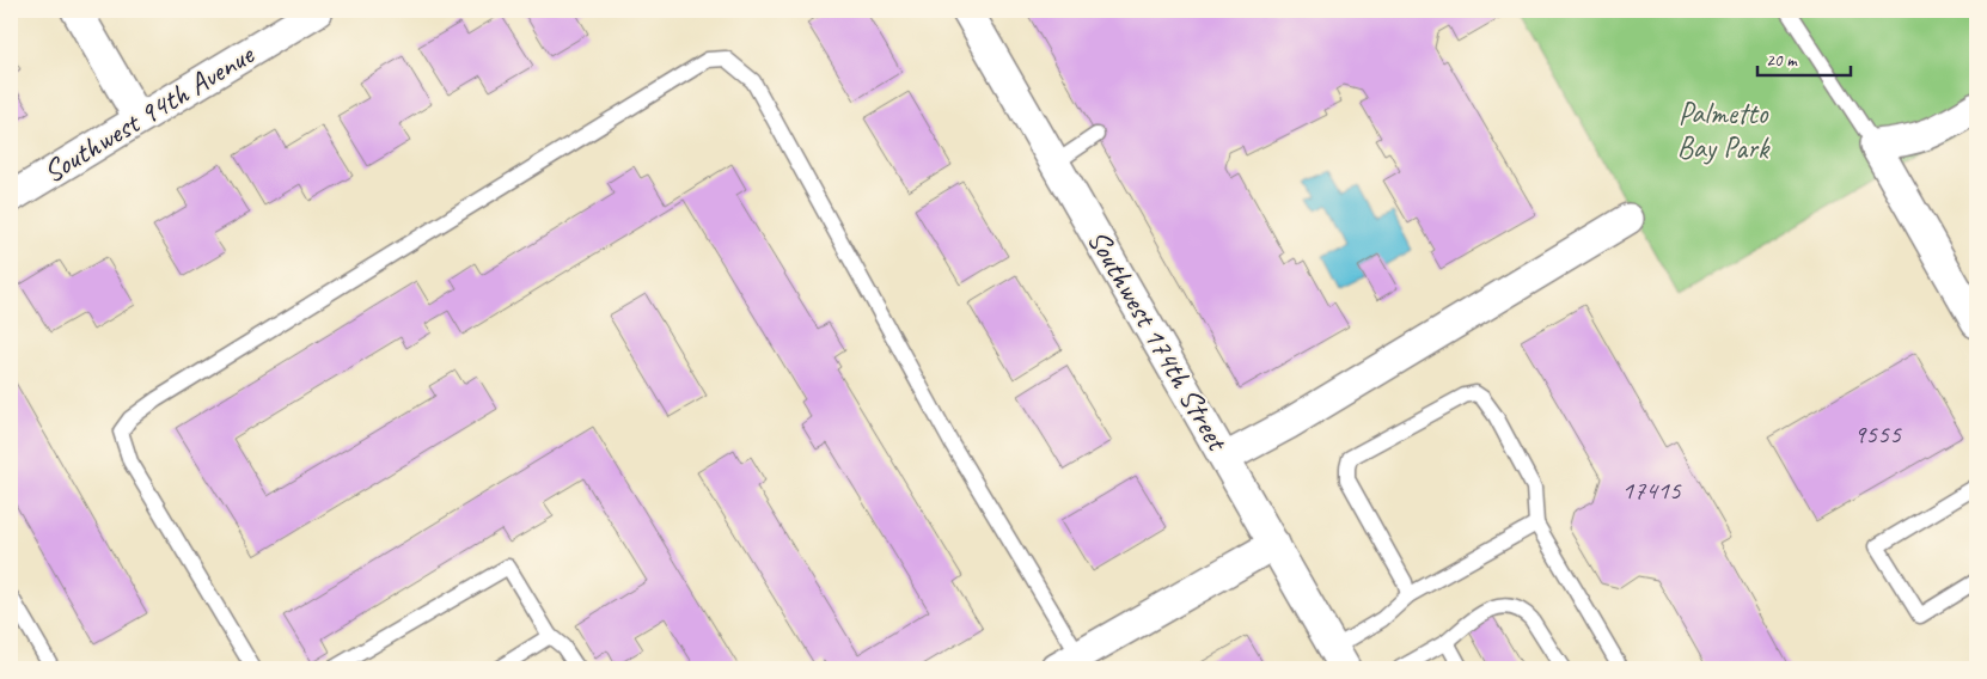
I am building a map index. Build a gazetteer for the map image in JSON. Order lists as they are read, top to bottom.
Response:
{
  "streets": {
    "street": ["Southwest 94th Avenue", "Southwest 174th Street"]
  },
  "parks": ["Palmetto Bay Park"],
  "house_numbers": ["9555", "17415"],
  "scale_bar": "20 m"
}
